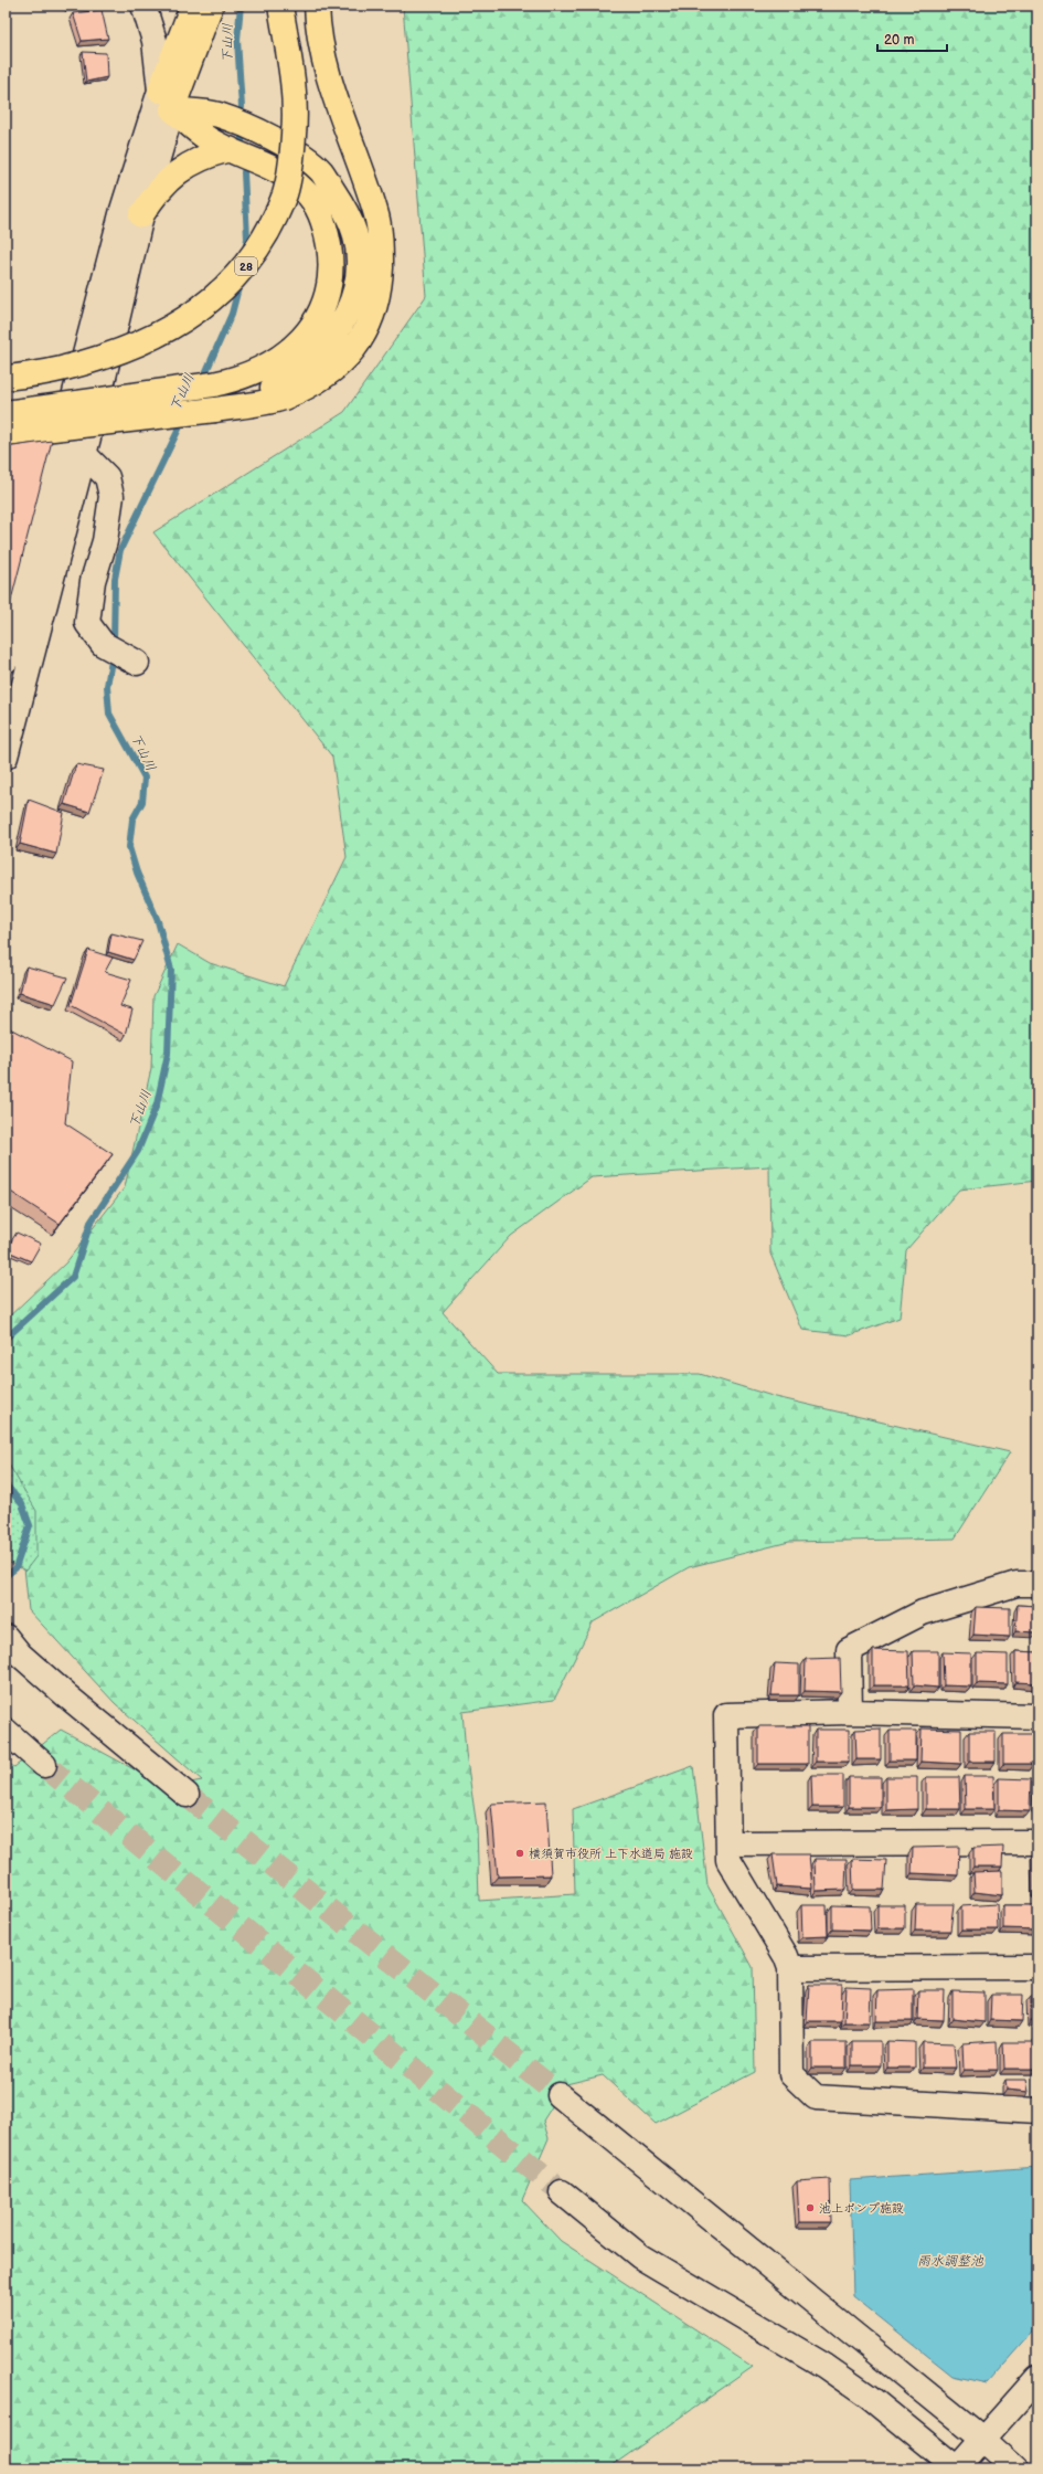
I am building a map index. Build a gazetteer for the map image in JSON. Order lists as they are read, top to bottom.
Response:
{
  "streets": {
    "highway": ["28"]
  },
  "water": ["下山川", "雨水調整池"],
  "places": ["横須賀市役所 上下水道局 施設", "池上ポンプ施設"],
  "scale_bar": "20 m"
}
